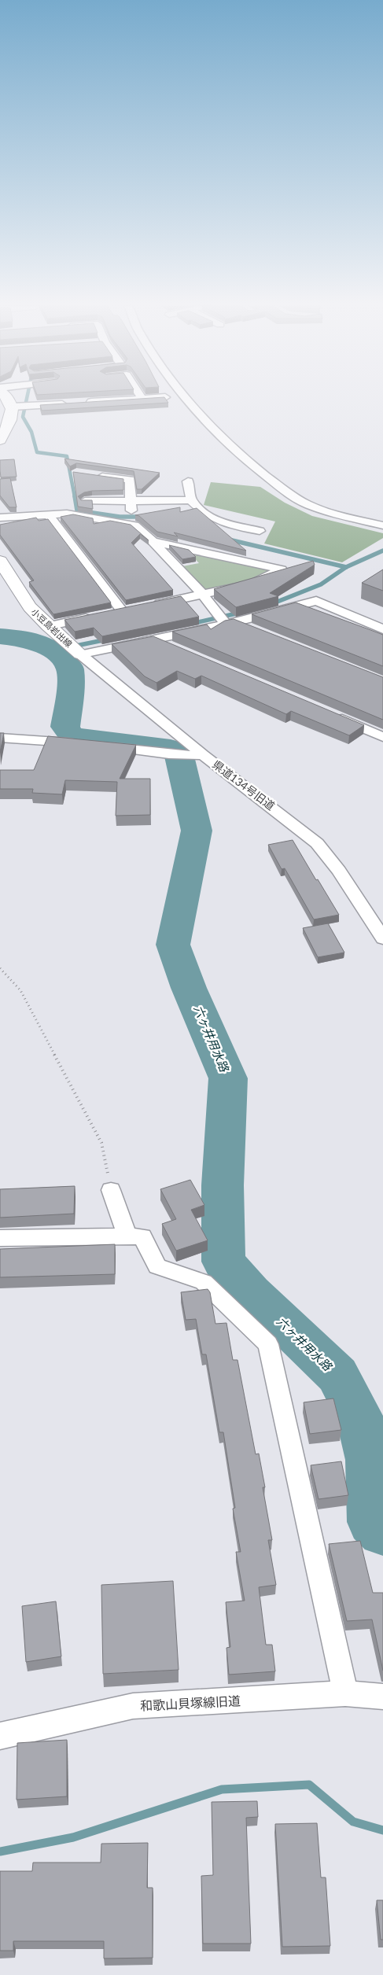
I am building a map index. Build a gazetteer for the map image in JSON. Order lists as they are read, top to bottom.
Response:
{
  "streets": {
    "main road": ["小豆島岩出線"],
    "street": ["県道134号旧道", "和歌山貝塚線旧道"]
  },
  "crossings": [
    ["小豆島岩出線", "県道134号旧道"]
  ],
  "water": ["六ヶ井用水路"]
}
